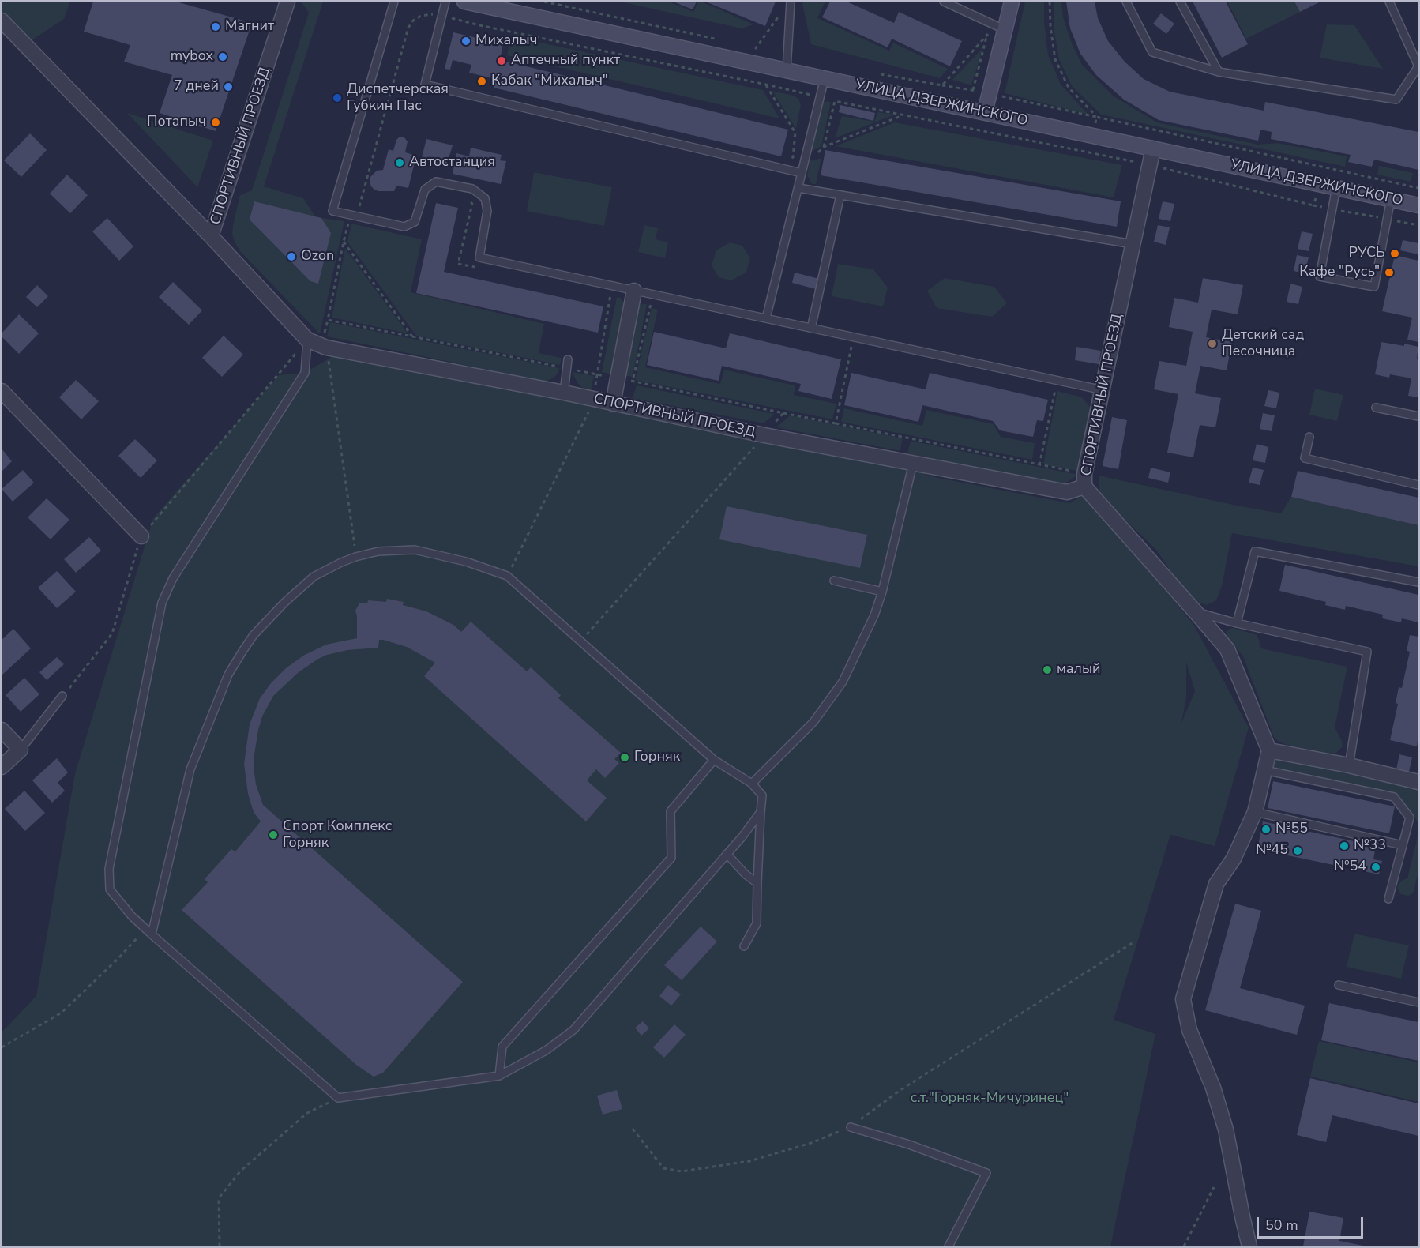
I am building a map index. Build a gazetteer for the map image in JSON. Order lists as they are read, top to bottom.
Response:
{
  "streets": {
    "main road": ["УЛИЦА ДЗЕРЖИНСКОГО"],
    "street": ["СПОРТИВНЫЙ ПРОЕЗД"]
  },
  "crossings": [
    ["УЛИЦА ДЗЕРЖИНСКОГО", "СПОРТИВНЫЙ ПРОЕЗД"]
  ],
  "parks": ["с.т.\"Горняк-Мичуринец\""],
  "places": [
    "Магнит",
    "Михалыч",
    "mybox",
    "Аптечный пункт",
    "Кабак \"Михалыч\"",
    "7 дней",
    "Диспетчерская Губкин Пас",
    "Потапыч",
    "Автостанция",
    "РУСЬ",
    "Ozon",
    "Кафе \"Русь\"",
    "Детский сад Песочница",
    "малый",
    "Горняк",
    "№55",
    "Спорт Комплекс Горняк",
    "№33",
    "№45",
    "№54"
  ],
  "scale_bar": "50 m"
}
